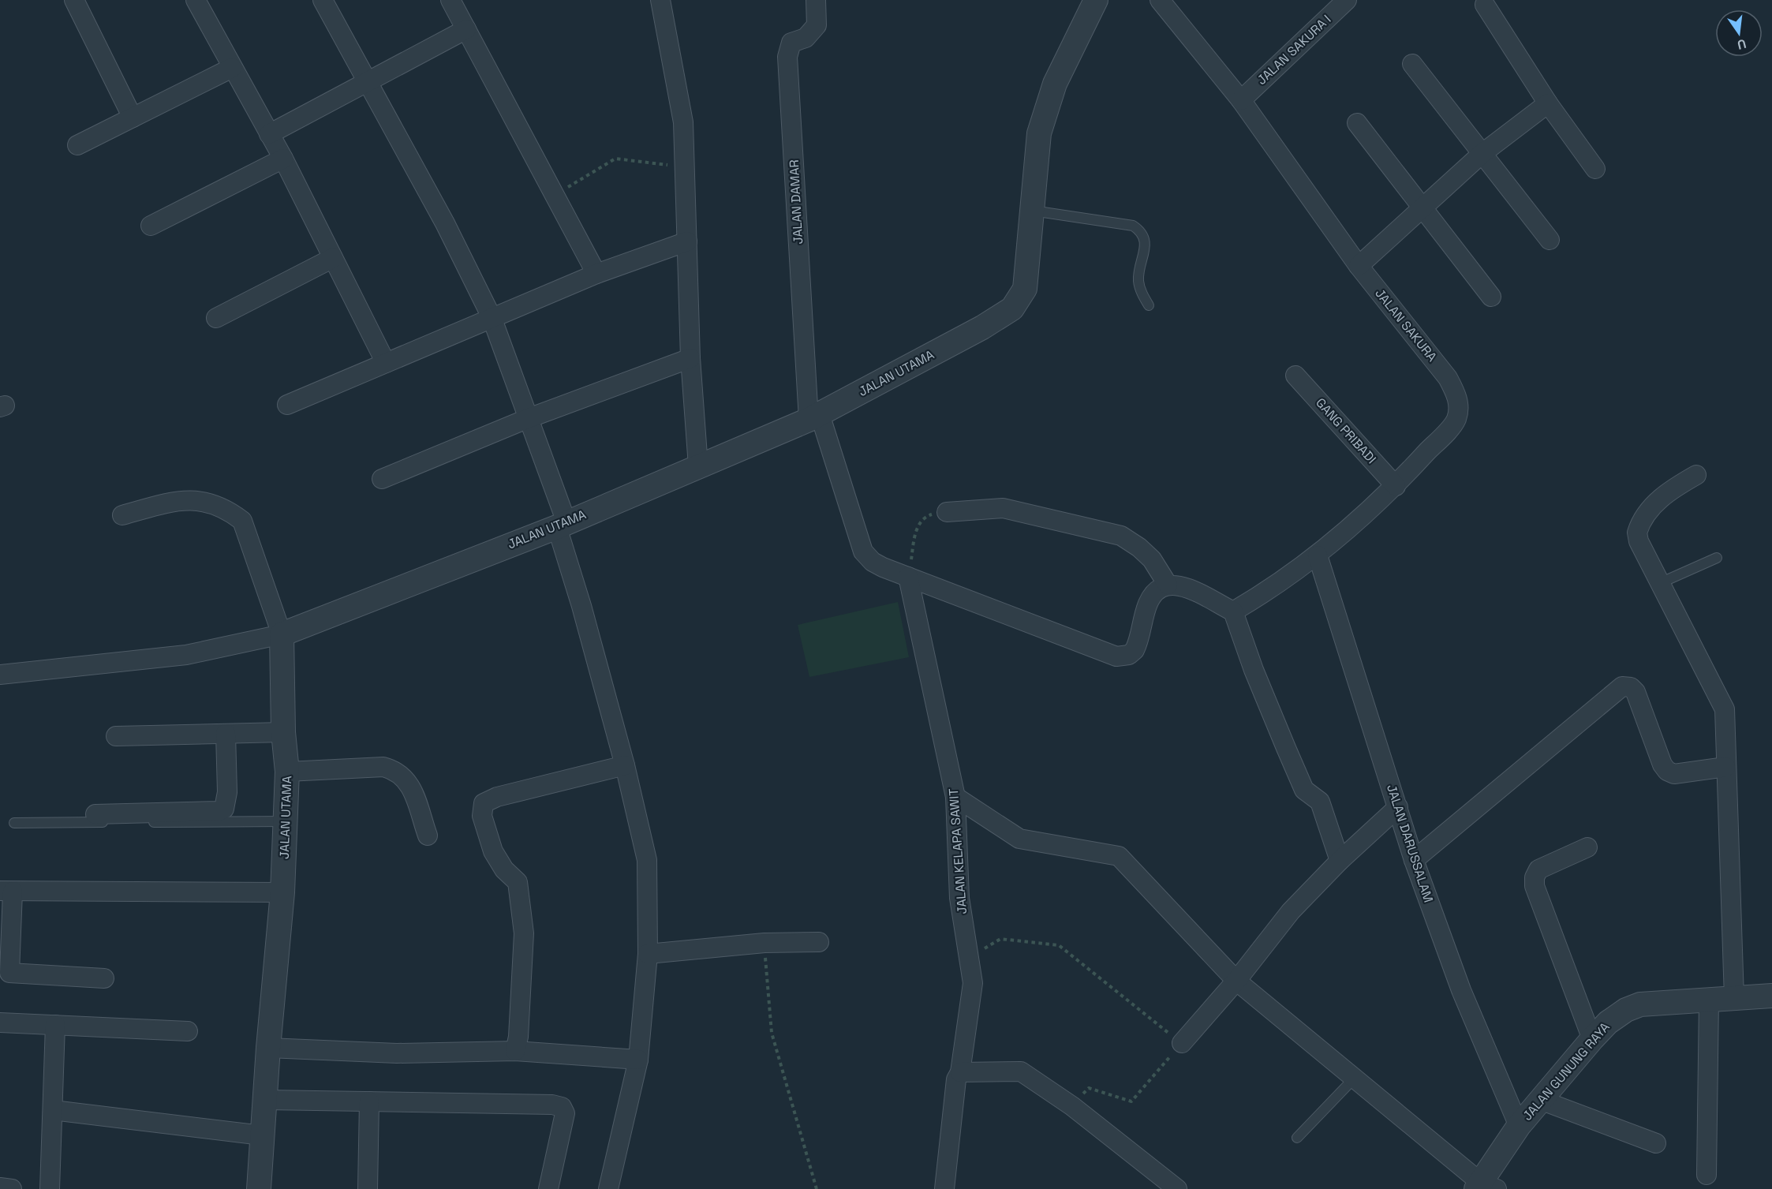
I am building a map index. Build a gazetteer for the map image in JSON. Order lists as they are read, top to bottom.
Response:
{
  "streets": {
    "street": [
      "JALAN SAKURA I",
      "JALAN DAMAR",
      "JALAN SAKURA",
      "JALAN UTAMA",
      "GANG PRIBADI",
      "JALAN DARUSSALAM",
      "JALAN KELAPA SAWIT",
      "JALAN GUNUNG RAYA"
    ]
  },
  "crossings": [
    ["JALAN SAKURA I", "JALAN SAKURA"],
    ["JALAN DAMAR", "JALAN UTAMA"],
    ["JALAN SAKURA", "GANG PRIBADI"],
    ["JALAN SAKURA", "JALAN DARUSSALAM"],
    ["JALAN DARUSSALAM", "JALAN GUNUNG RAYA"]
  ],
  "north": "bottom"
}
